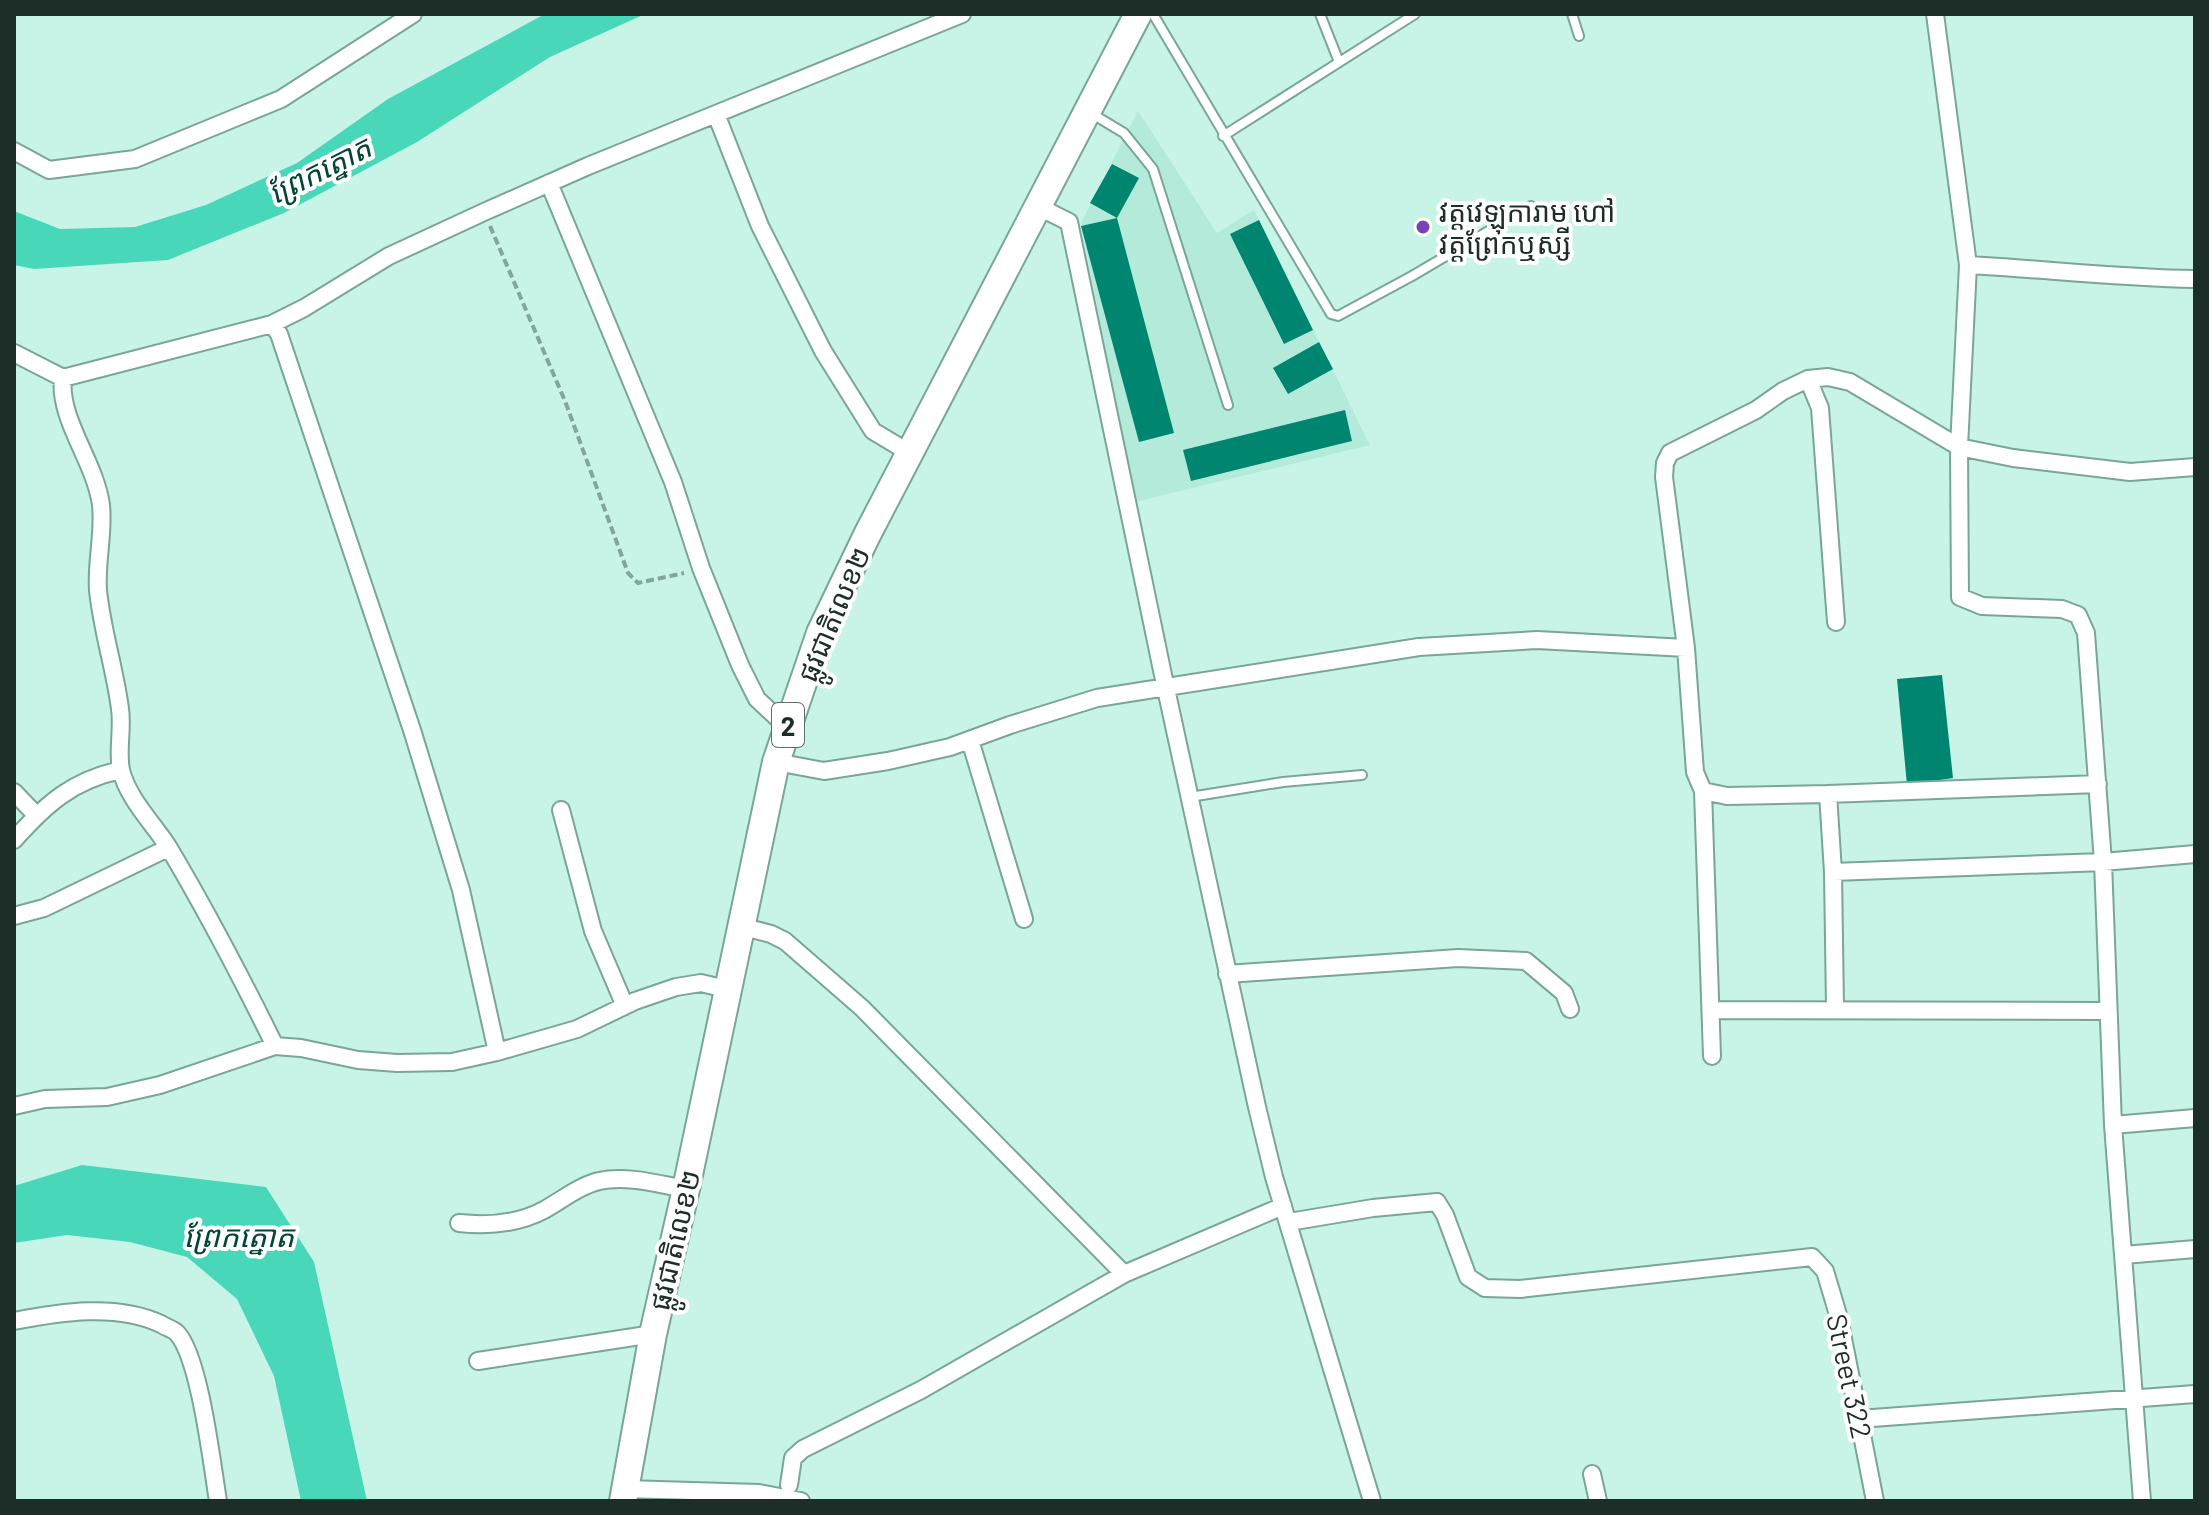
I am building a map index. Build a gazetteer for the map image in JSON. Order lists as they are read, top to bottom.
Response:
{
  "streets": {
    "highway": ["ផ្លូវជាតិលេខ២", "2"],
    "street": ["Street 322"]
  },
  "water": ["ព្រែកត្នោត"],
  "places": ["វត្តវេឡុការាម ហៅ វត្តព្រែកឬស្សី"]
}
